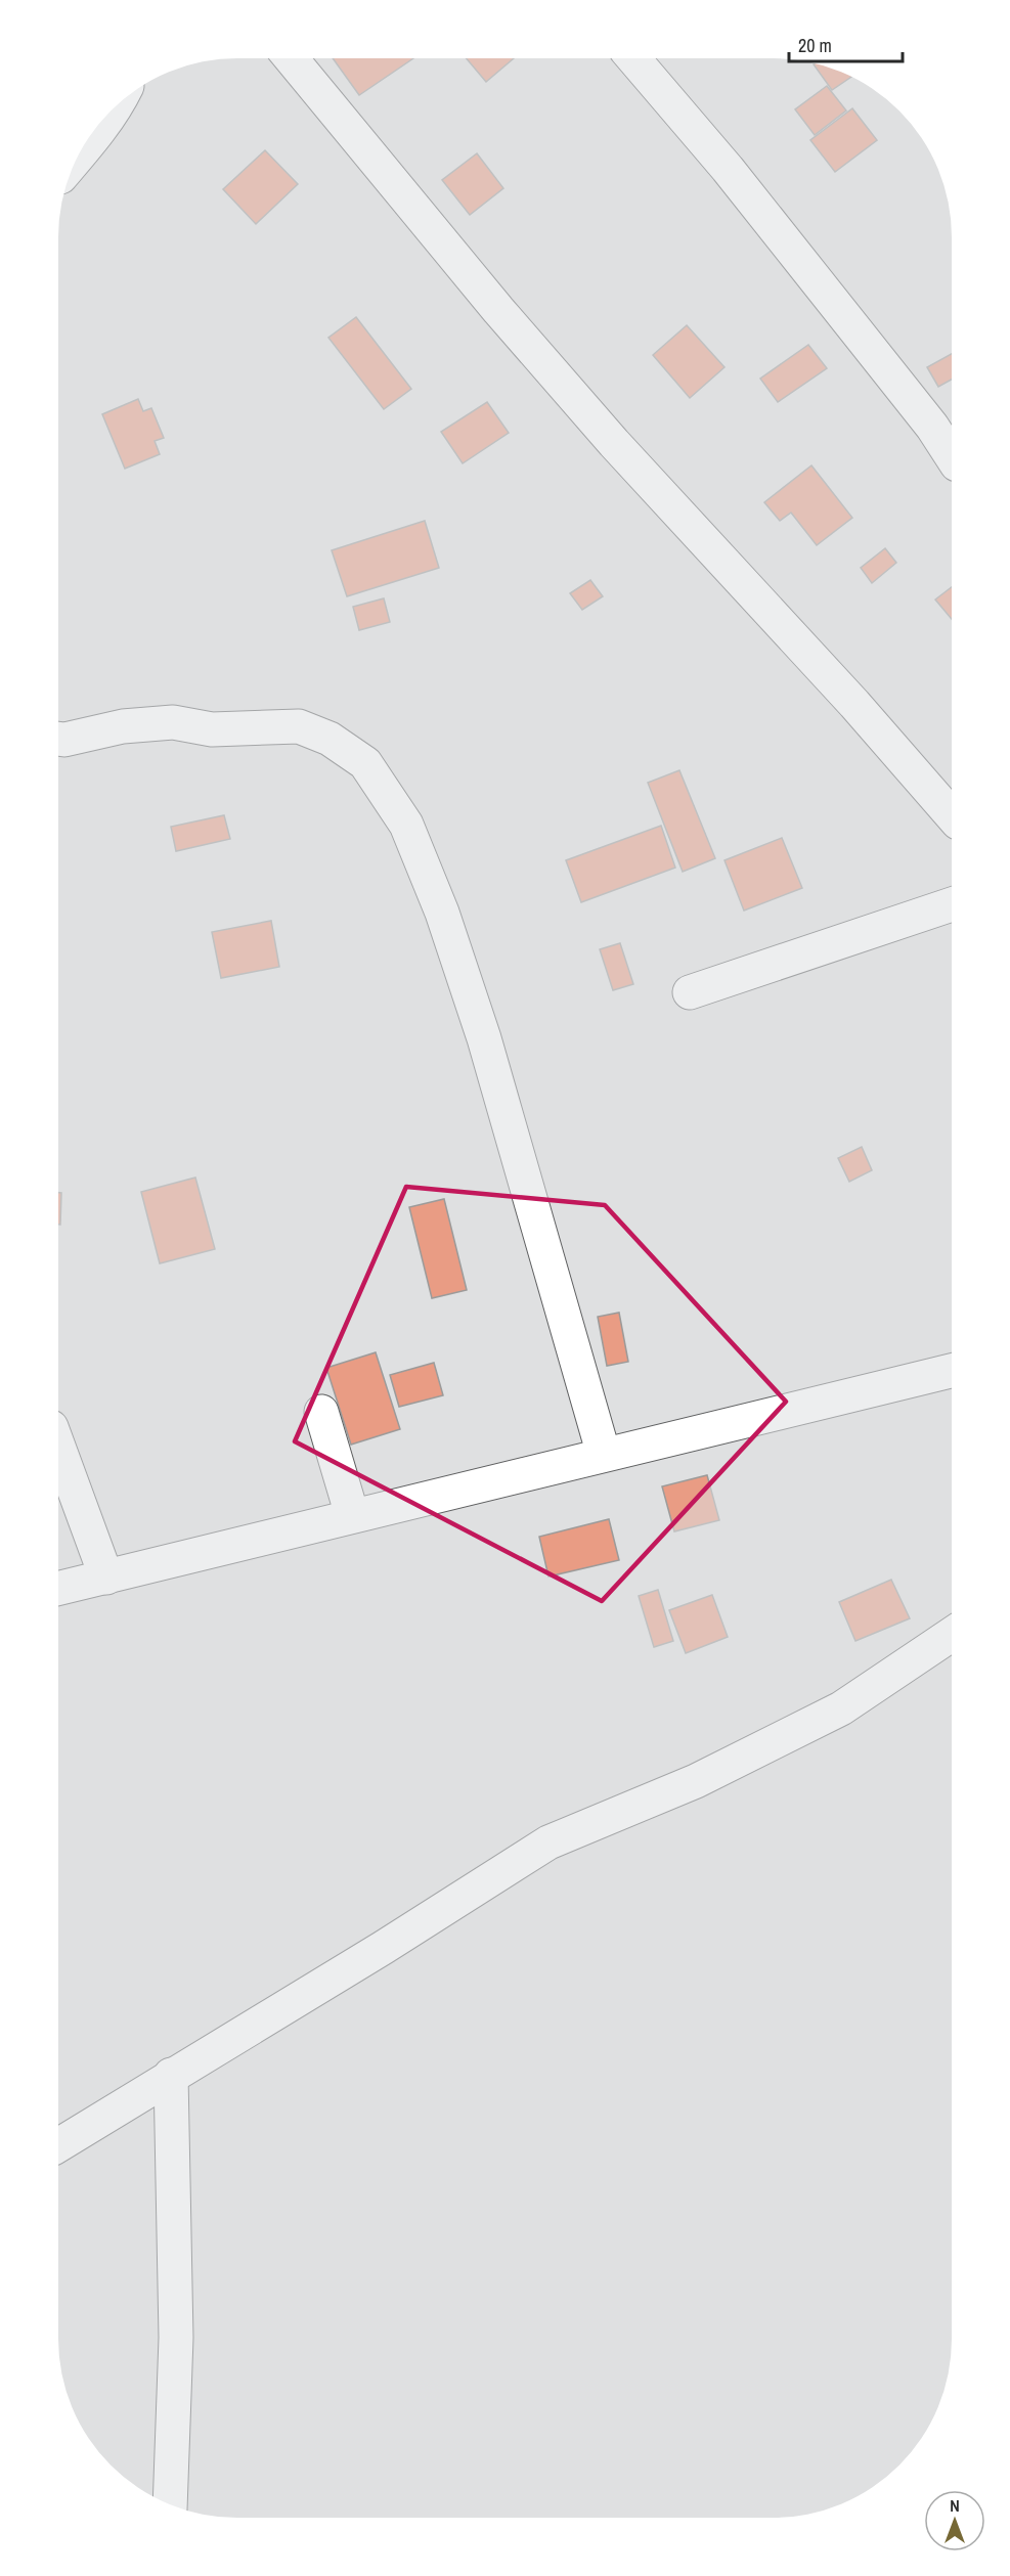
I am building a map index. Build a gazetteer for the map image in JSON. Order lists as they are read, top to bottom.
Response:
{
  "scale_bar": "20 m",
  "north": "top"
}
